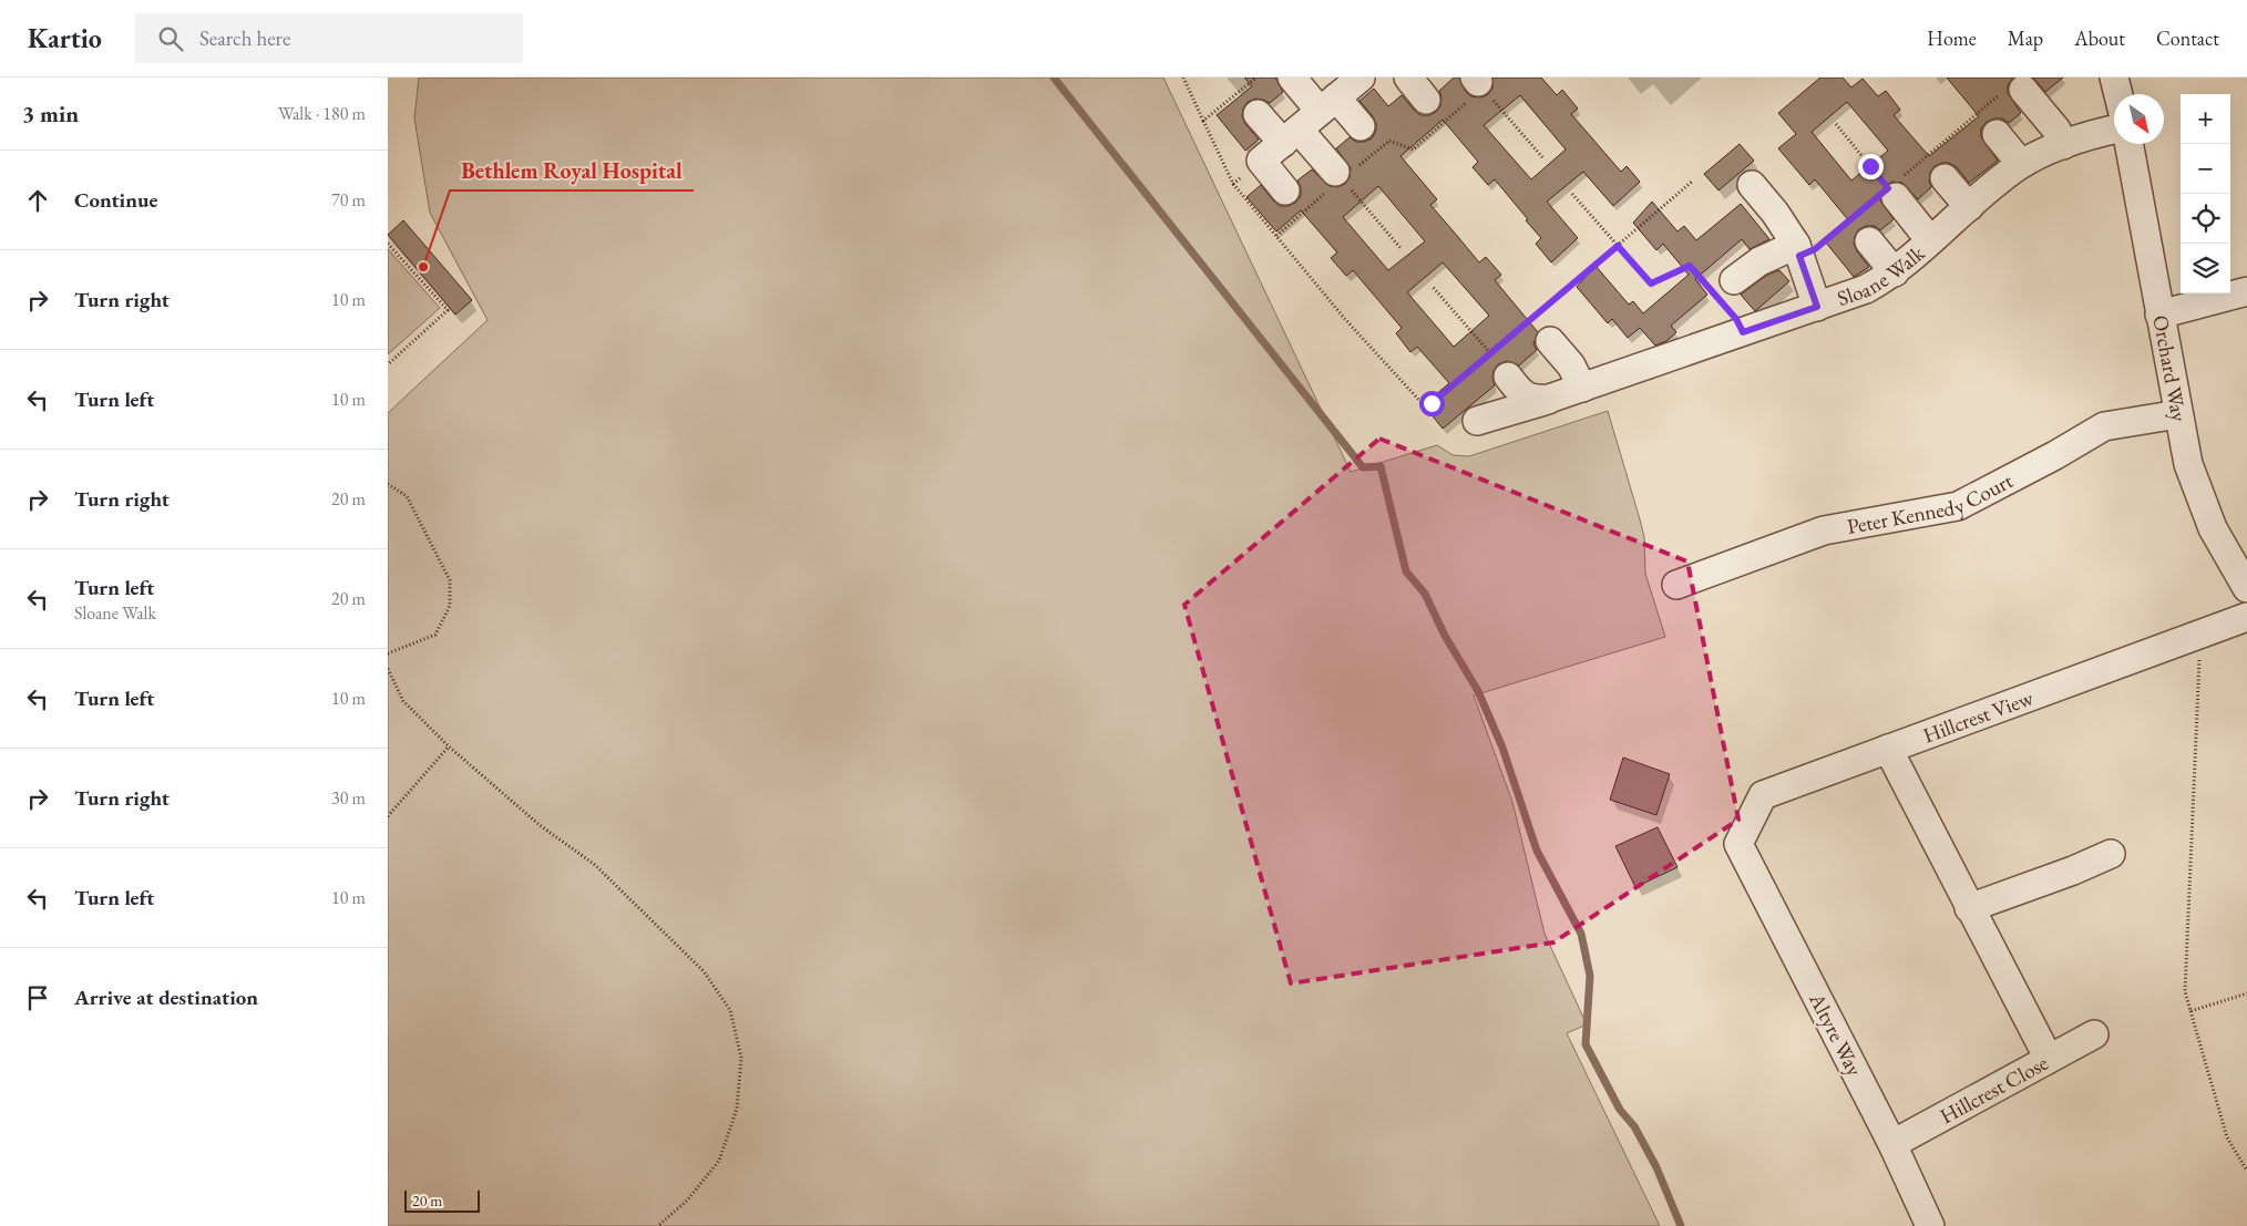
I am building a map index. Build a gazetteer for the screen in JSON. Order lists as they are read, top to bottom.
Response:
{
  "streets": {
    "street": [
      "Sloane Walk",
      "Orchard Way",
      "Peter Kennedy Court",
      "Hillcrest View",
      "Altyre Way",
      "Hillcrest Close"
    ]
  },
  "crossings": [
    ["Orchard Way", "Peter Kennedy Court"],
    ["Hillcrest View", "Altyre Way"],
    ["Altyre Way", "Hillcrest Close"]
  ],
  "places": ["Bethlem Royal Hospital"],
  "scale_bar": "20 m",
  "north": "bottom right",
  "page": {
    "header": "Kartio",
    "search": "Search here",
    "nav": [
      "Home",
      "Map",
      "About",
      "Contact"
    ],
    "heading": ["3 min", "Walk · 180 m"],
    "map_buttons": ["+", "−"],
    "list": [
      ["Continue", "70 m"],
      ["Turn right", "10 m"],
      ["Turn left", "10 m"],
      ["Turn right", "20 m"],
      ["Turn left", "Sloane Walk", "20 m"],
      ["Turn left", "10 m"],
      ["Turn right", "30 m"],
      ["Turn left", "10 m"],
      "Arrive at destination"
    ],
    "scale": "20 m"
  }
}
